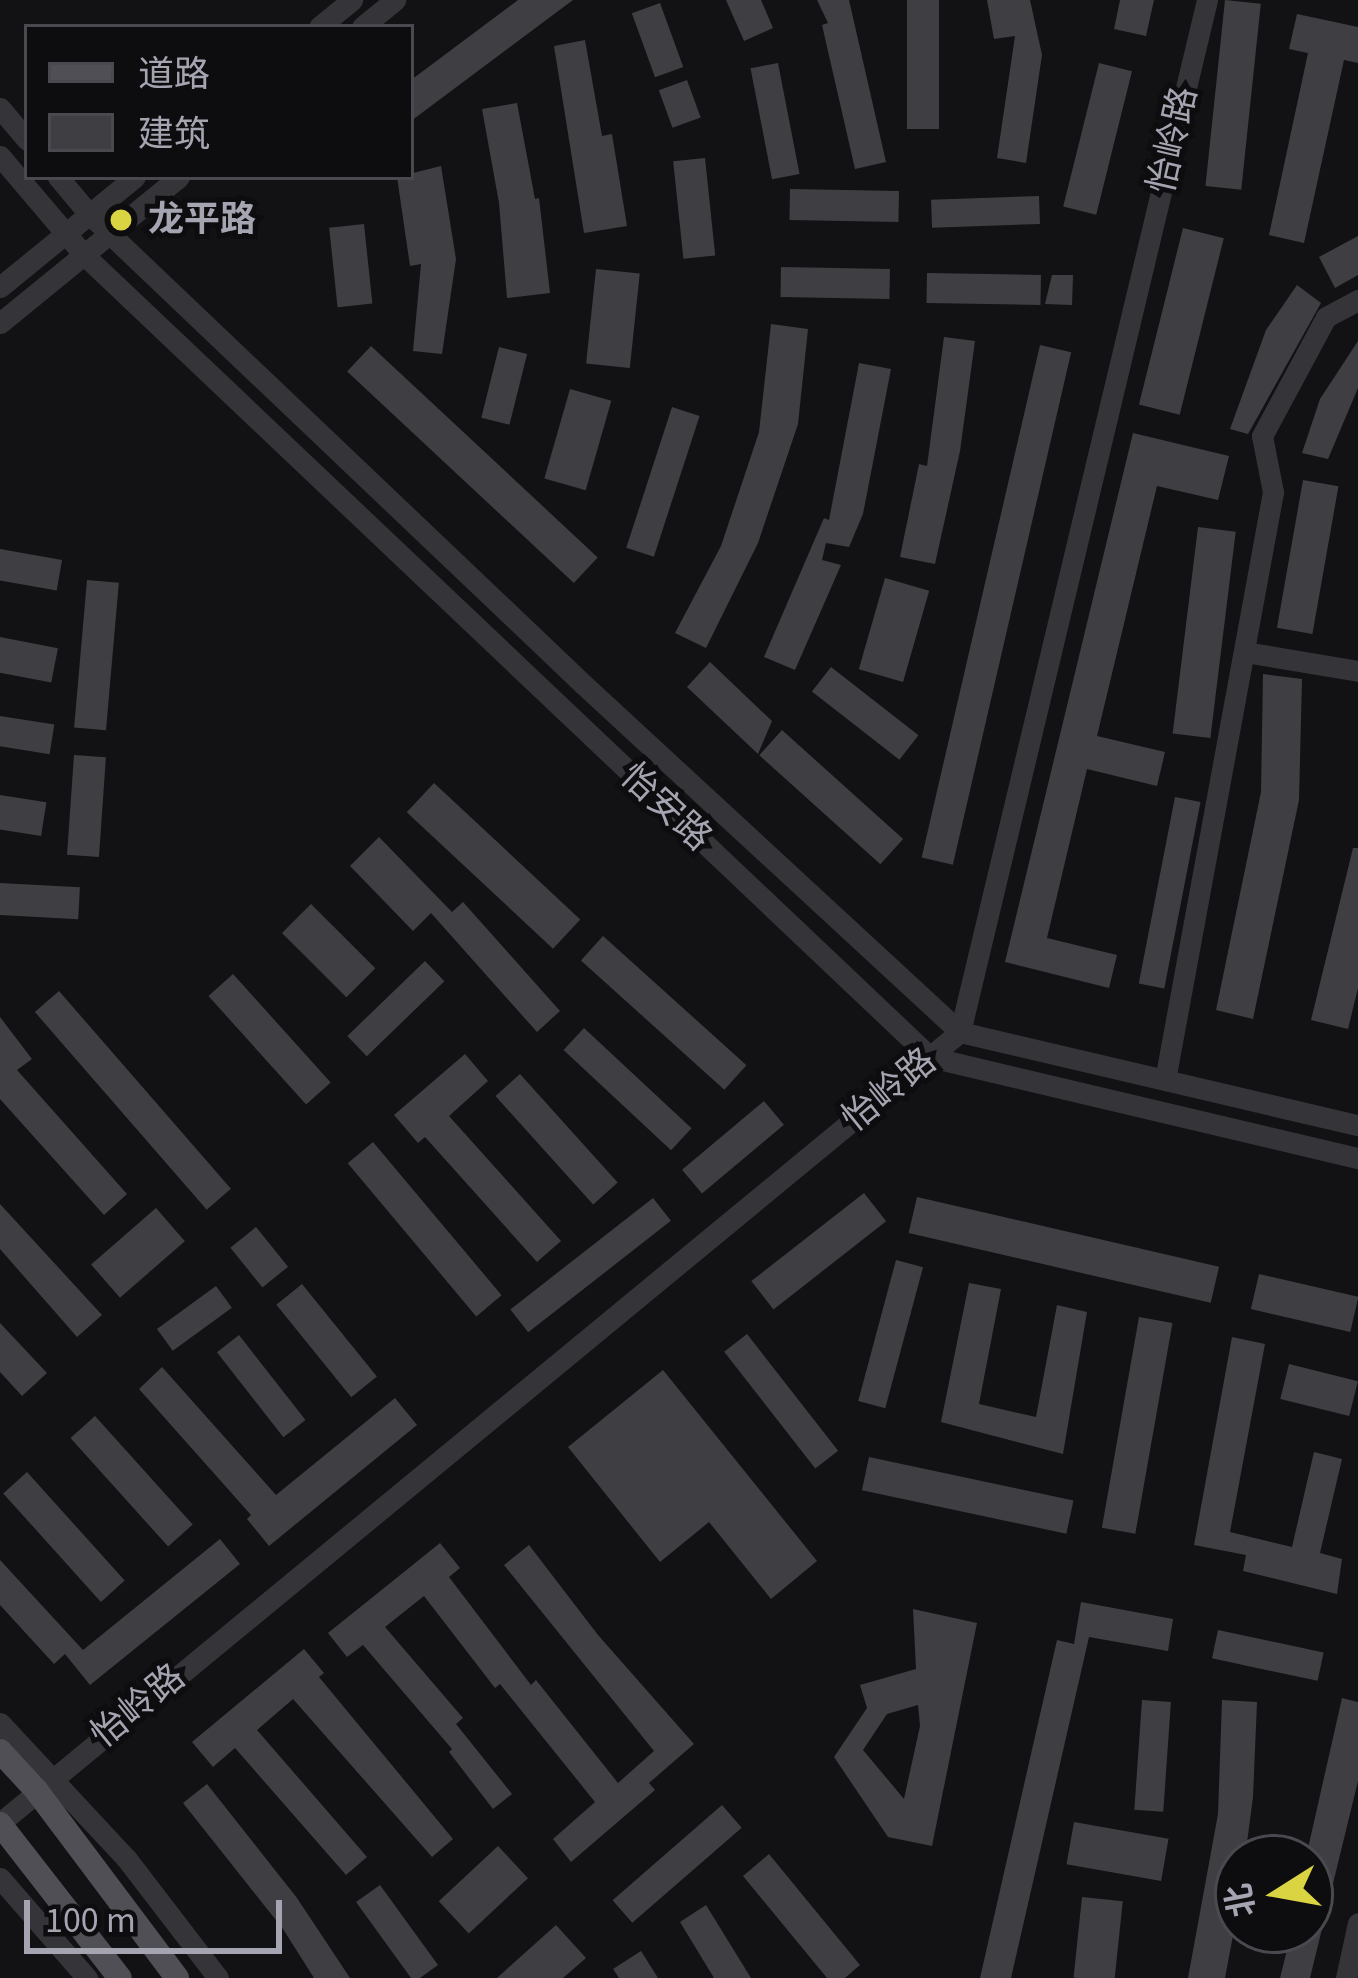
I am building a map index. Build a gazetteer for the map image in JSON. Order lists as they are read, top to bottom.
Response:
{
  "streets": {
    "street": ["怡岭路", "怡安路"]
  },
  "crossings": [
    ["怡岭路", "怡安路"]
  ],
  "places": ["龙平路"],
  "legend": ["道路", "建筑"],
  "scale_bar": "100 m",
  "north": "left"
}
